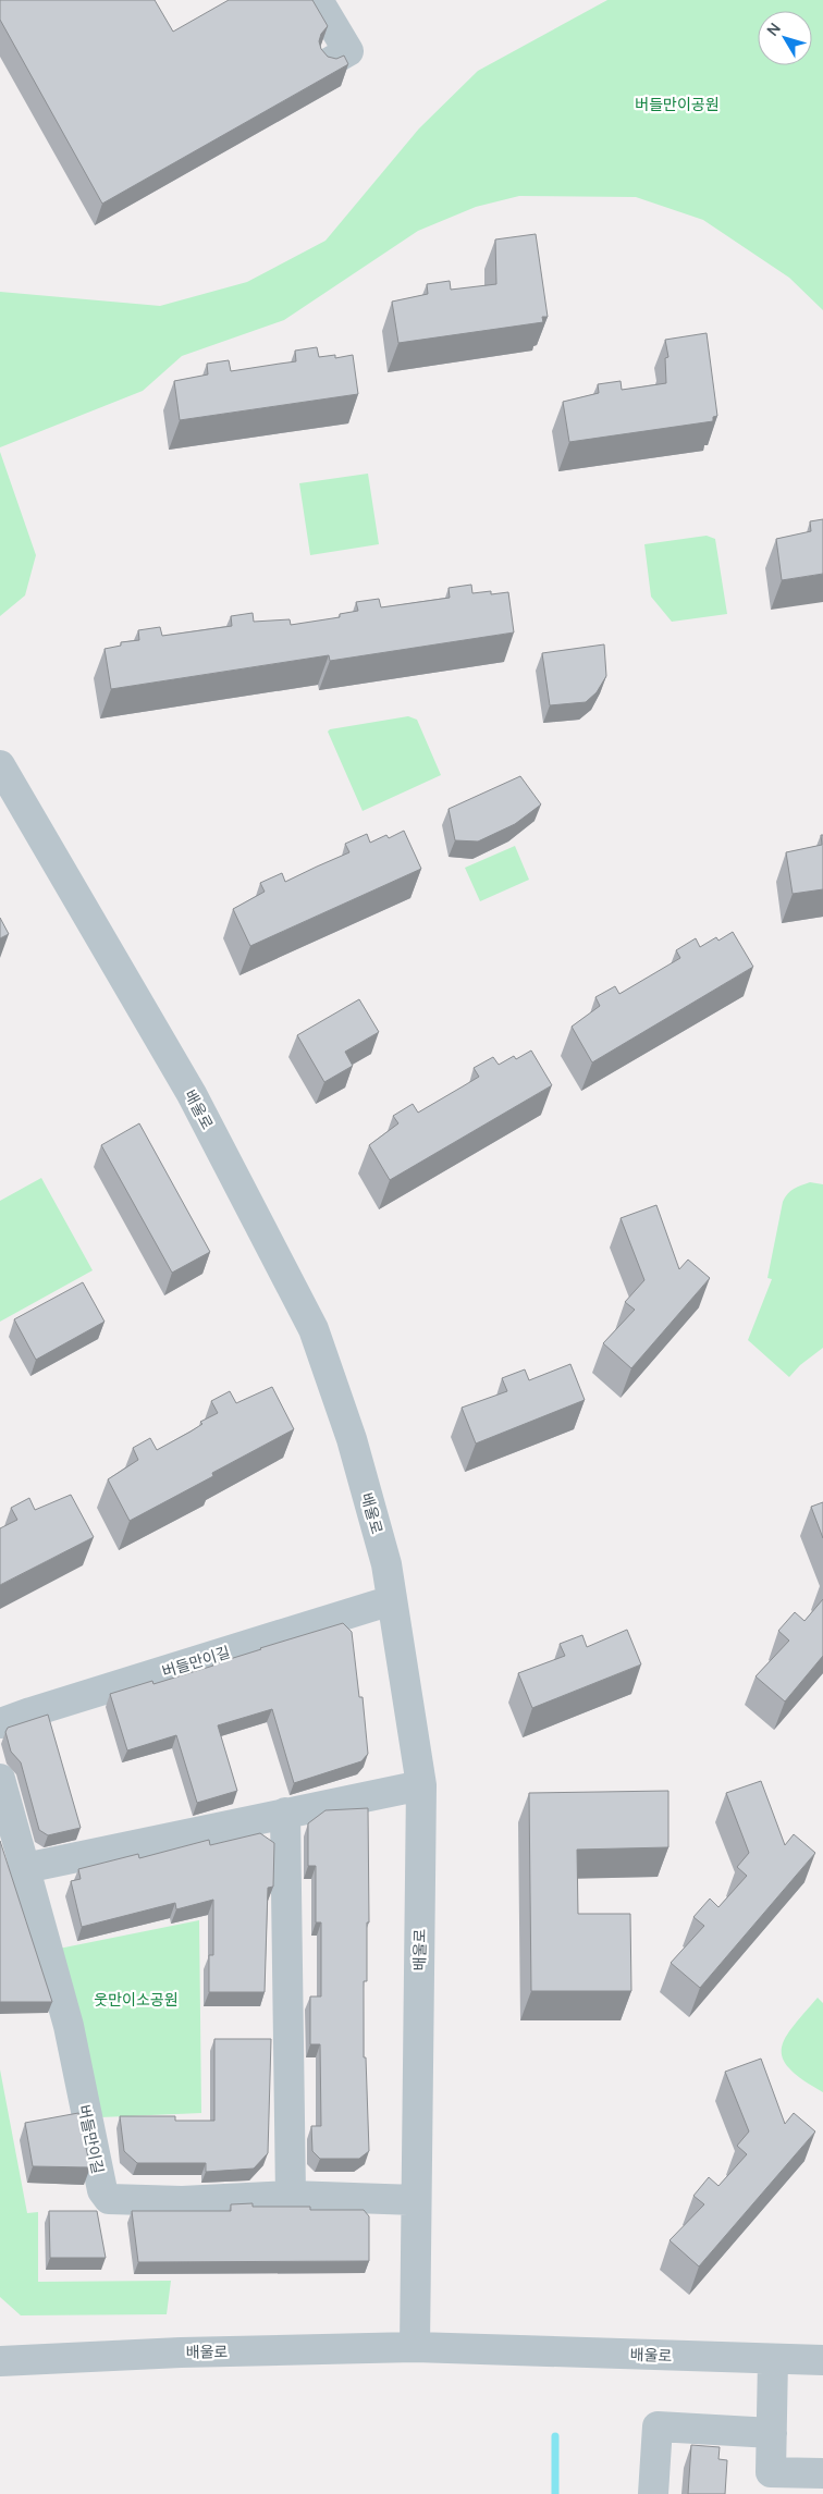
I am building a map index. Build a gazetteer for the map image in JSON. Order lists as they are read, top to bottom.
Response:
{
  "streets": {
    "street": ["배울로", "버들만이길"]
  },
  "crossings": [
    ["배울로", "버들만이길"]
  ],
  "parks": ["버들만이공원", "웃만이소공원"],
  "north": "top left"
}
